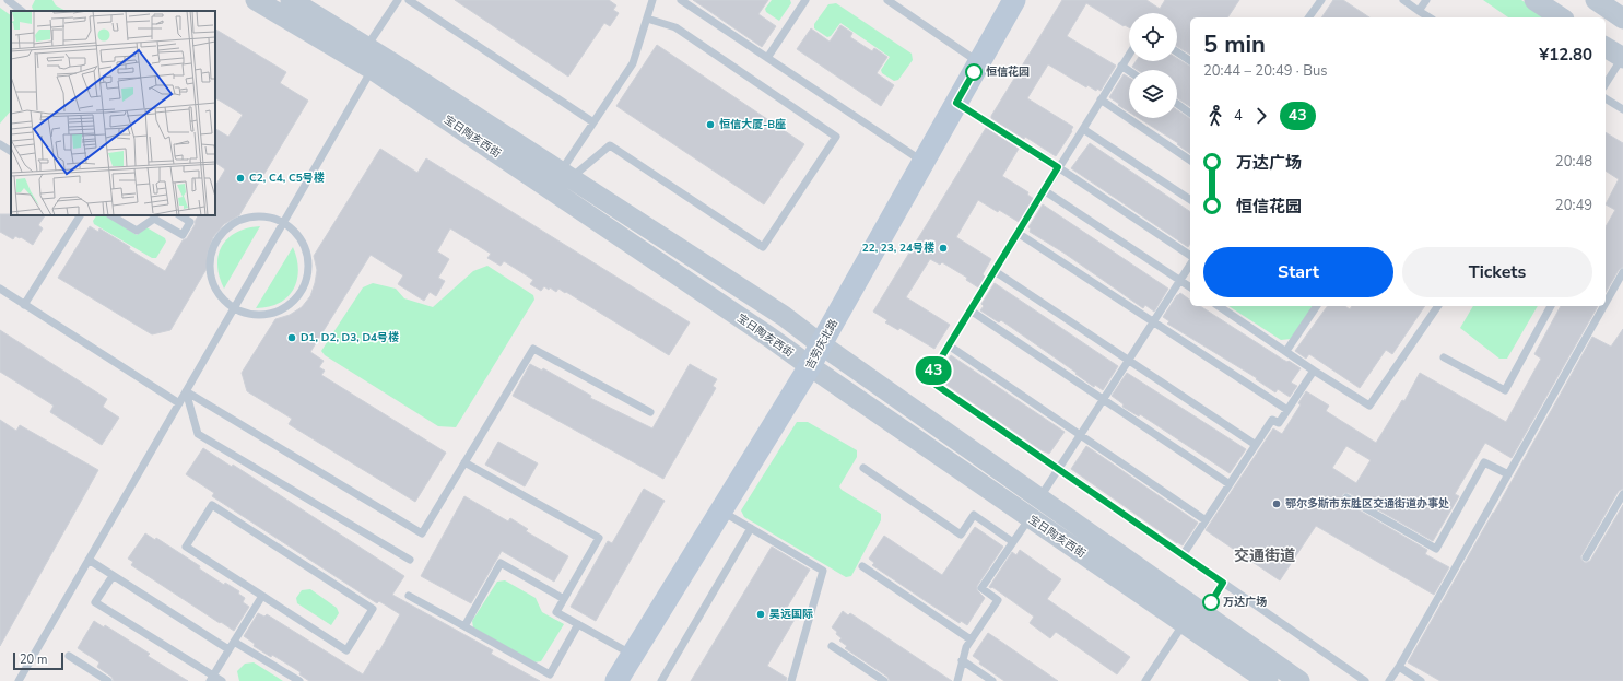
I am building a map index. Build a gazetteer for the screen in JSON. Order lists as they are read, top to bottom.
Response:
{
  "streets": {
    "main road": ["吉劳庆北路"],
    "street": ["宝日陶亥西街"]
  },
  "crossings": [
    ["宝日陶亥西街", "吉劳庆北路"]
  ],
  "districts": ["交通街道"],
  "places": [
    "恒信花园",
    "恒信大厦-B座",
    "C2, C4, C5号楼",
    "22, 23, 24号楼",
    "D1, D2, D3, D4号楼",
    "鄂尔多斯市东胜区交通街道办事处",
    "万达广场",
    "昊远国际"
  ],
  "lines": ["bus line 43"],
  "scale_bar": "20 m",
  "page": {
    "on_map": "43",
    "heading": ["5 min", "20:44 – 20:49 · Bus", "¥12.80"],
    "legs": ["4", "43"],
    "list": [
      {
        "name": "万达广场",
        "value": "20:48"
      },
      {
        "name": "恒信花园",
        "value": "20:49"
      }
    ],
    "buttons": ["Start", "Tickets"],
    "scale": "20 m"
  }
}
